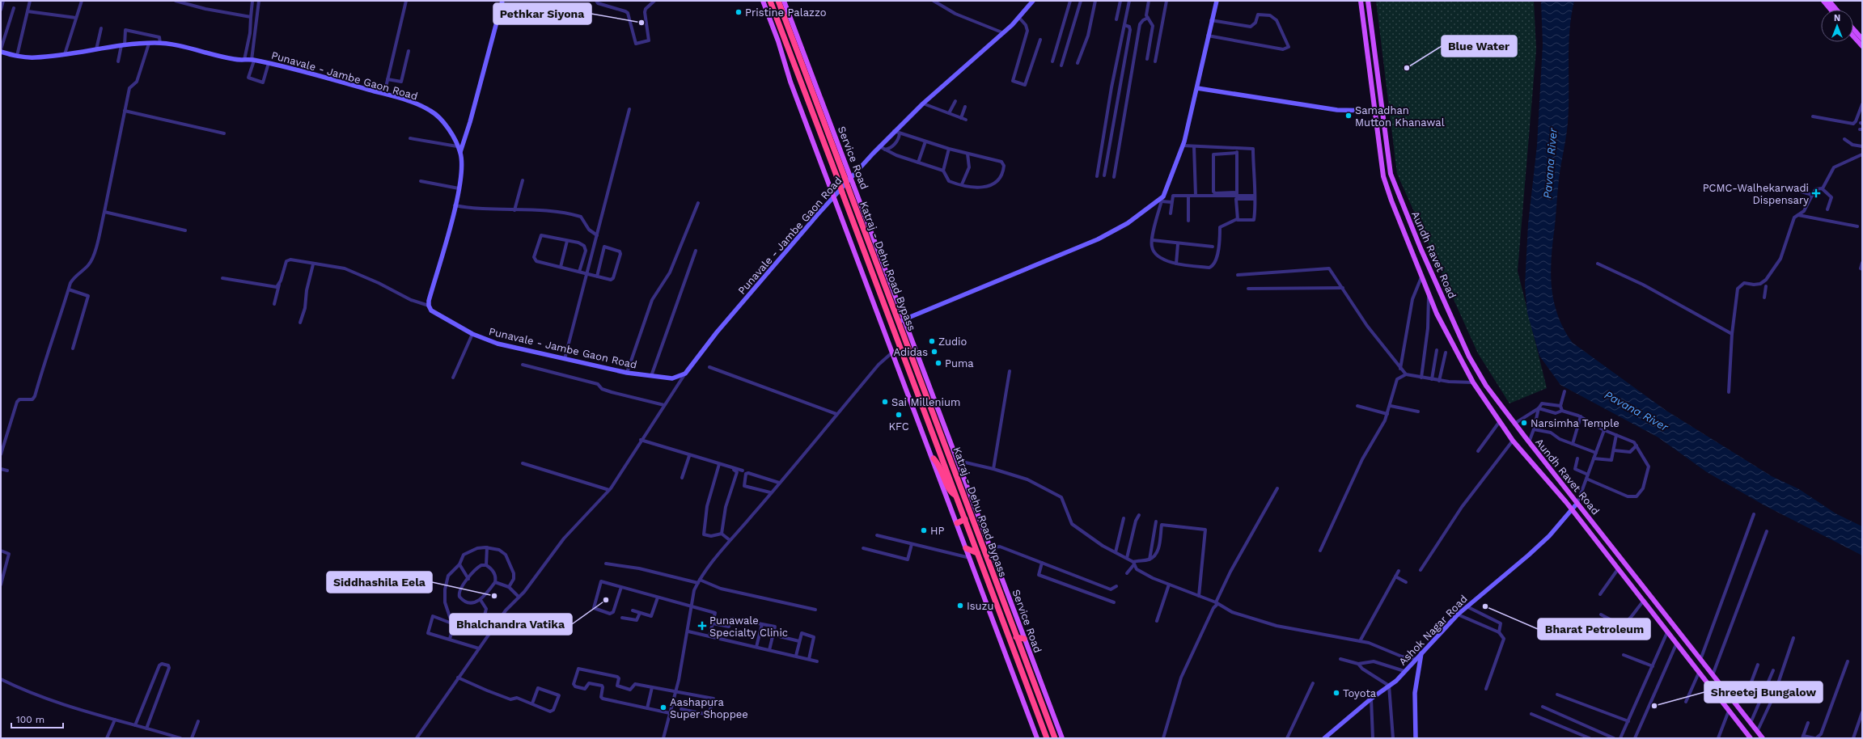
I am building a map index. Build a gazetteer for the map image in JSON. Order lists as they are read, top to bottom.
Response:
{
  "streets": {
    "highway": ["Katraj - Dehu Road Bypass"],
    "main road": ["Service Road", "Aundh Ravet Road"],
    "street": ["Punavale - Jambe Gaon Road", "Ashok Nagar Road"]
  },
  "crossings": [
    ["Punavale - Jambe Gaon Road", "Service Road"],
    ["Aundh Ravet Road", "Ashok Nagar Road"]
  ],
  "water": ["Pavana River"],
  "places": {
    "other": [
      "Pristine Palazzo",
      "Pethkar Siyona",
      "Blue Water",
      "Samadhan Mutton Khanawal",
      "Zudio",
      "Adidas",
      "Puma",
      "Sai Millenium",
      "KFC",
      "Narsimha Temple",
      "HP",
      "Siddhashila Eela",
      "Bhalchandra Vatika",
      "Isuzu",
      "Bharat Petroleum",
      "Toyota",
      "Shreetej Bungalow",
      "Aashapura Super Shoppee"
    ],
    "health": ["PCMC-Walhekarwadi Dispensary", "Punawale Specialty Clinic"]
  },
  "scale_bar": "100 m",
  "north": "top"
}
